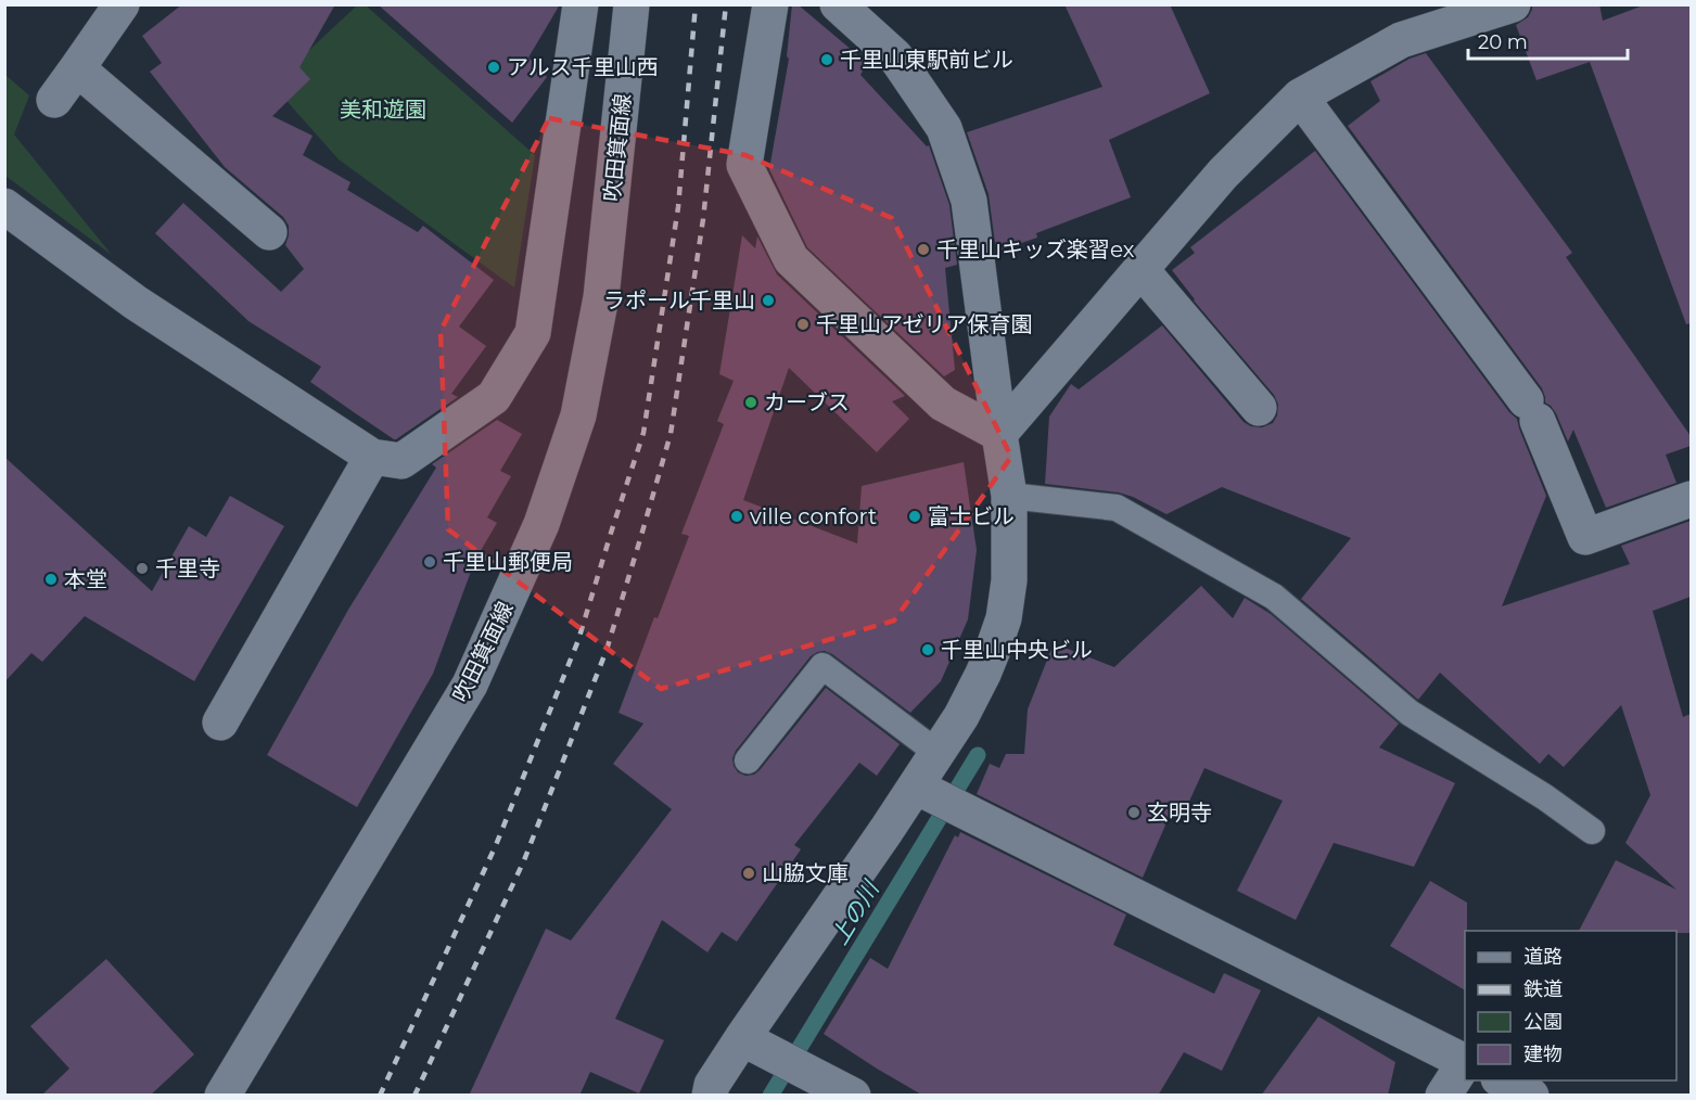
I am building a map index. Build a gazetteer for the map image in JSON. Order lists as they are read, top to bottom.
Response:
{
  "streets": {
    "street": ["吹田箕面線"]
  },
  "water": ["上の川"],
  "parks": ["美和遊園"],
  "places": [
    "千里山東駅前ビル",
    "アルス千里山西",
    "千里山キッズ楽習ex",
    "ラポール千里山",
    "千里山アゼリア保育園",
    "カーブス",
    "ville confort",
    "富士ビル",
    "千里山郵便局",
    "千里寺",
    "本堂",
    "千里山中央ビル",
    "玄明寺",
    "山脇文庫"
  ],
  "legend": [
    "道路",
    "鉄道",
    "公園",
    "建物"
  ],
  "scale_bar": "20 m"
}
